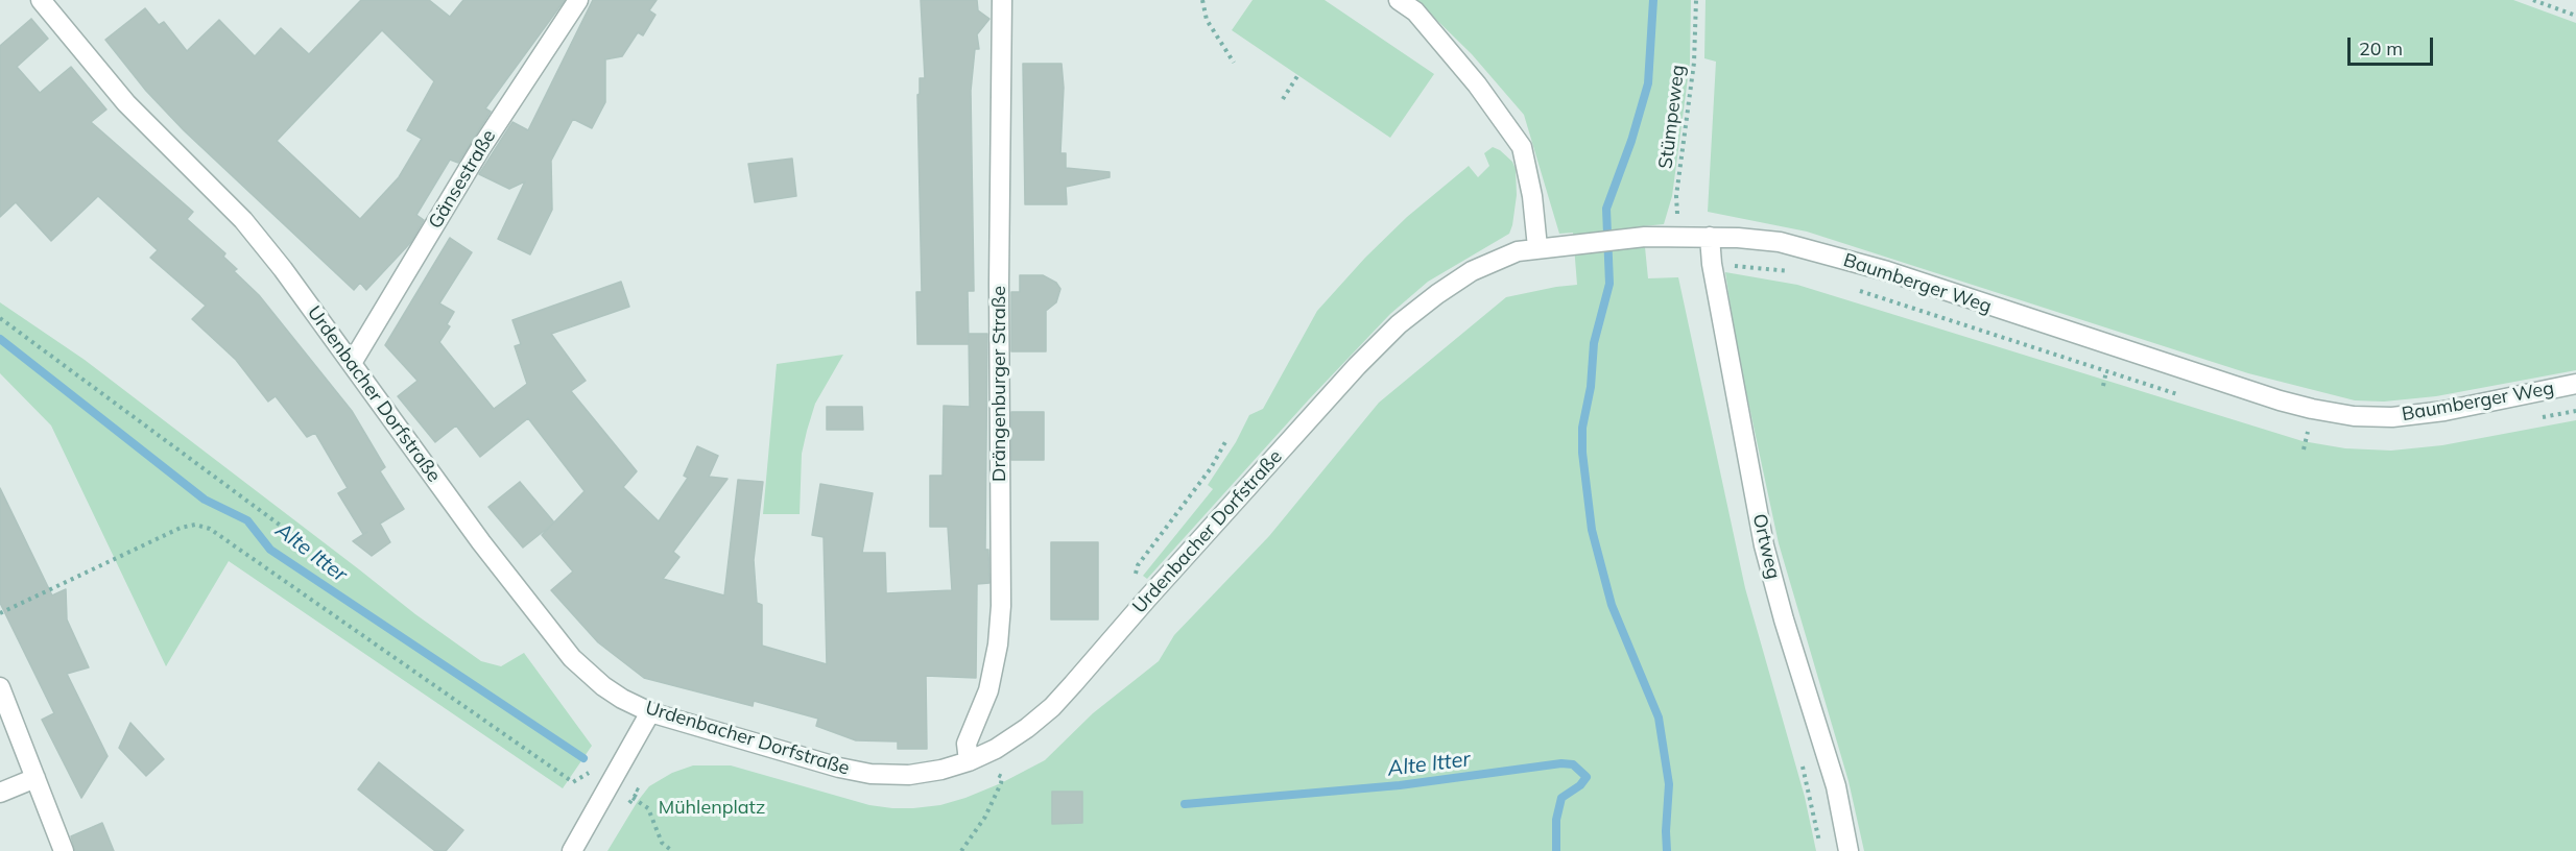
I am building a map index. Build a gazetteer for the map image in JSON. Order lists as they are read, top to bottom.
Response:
{
  "streets": {
    "street": [
      "Gänsestraße",
      "Baumberger Weg",
      "Drängenburger Straße",
      "Urdenbacher Dorfstraße",
      "Ortweg"
    ],
    "path": ["Stümpeweg"]
  },
  "crossings": [
    ["Stümpeweg", "Baumberger Weg"],
    ["Gänsestraße", "Urdenbacher Dorfstraße"],
    ["Baumberger Weg", "Urdenbacher Dorfstraße"],
    ["Baumberger Weg", "Ortweg"],
    ["Drängenburger Straße", "Urdenbacher Dorfstraße"]
  ],
  "water": ["Alte Itter"],
  "parks": ["Mühlenplatz"],
  "scale_bar": "20 m"
}
